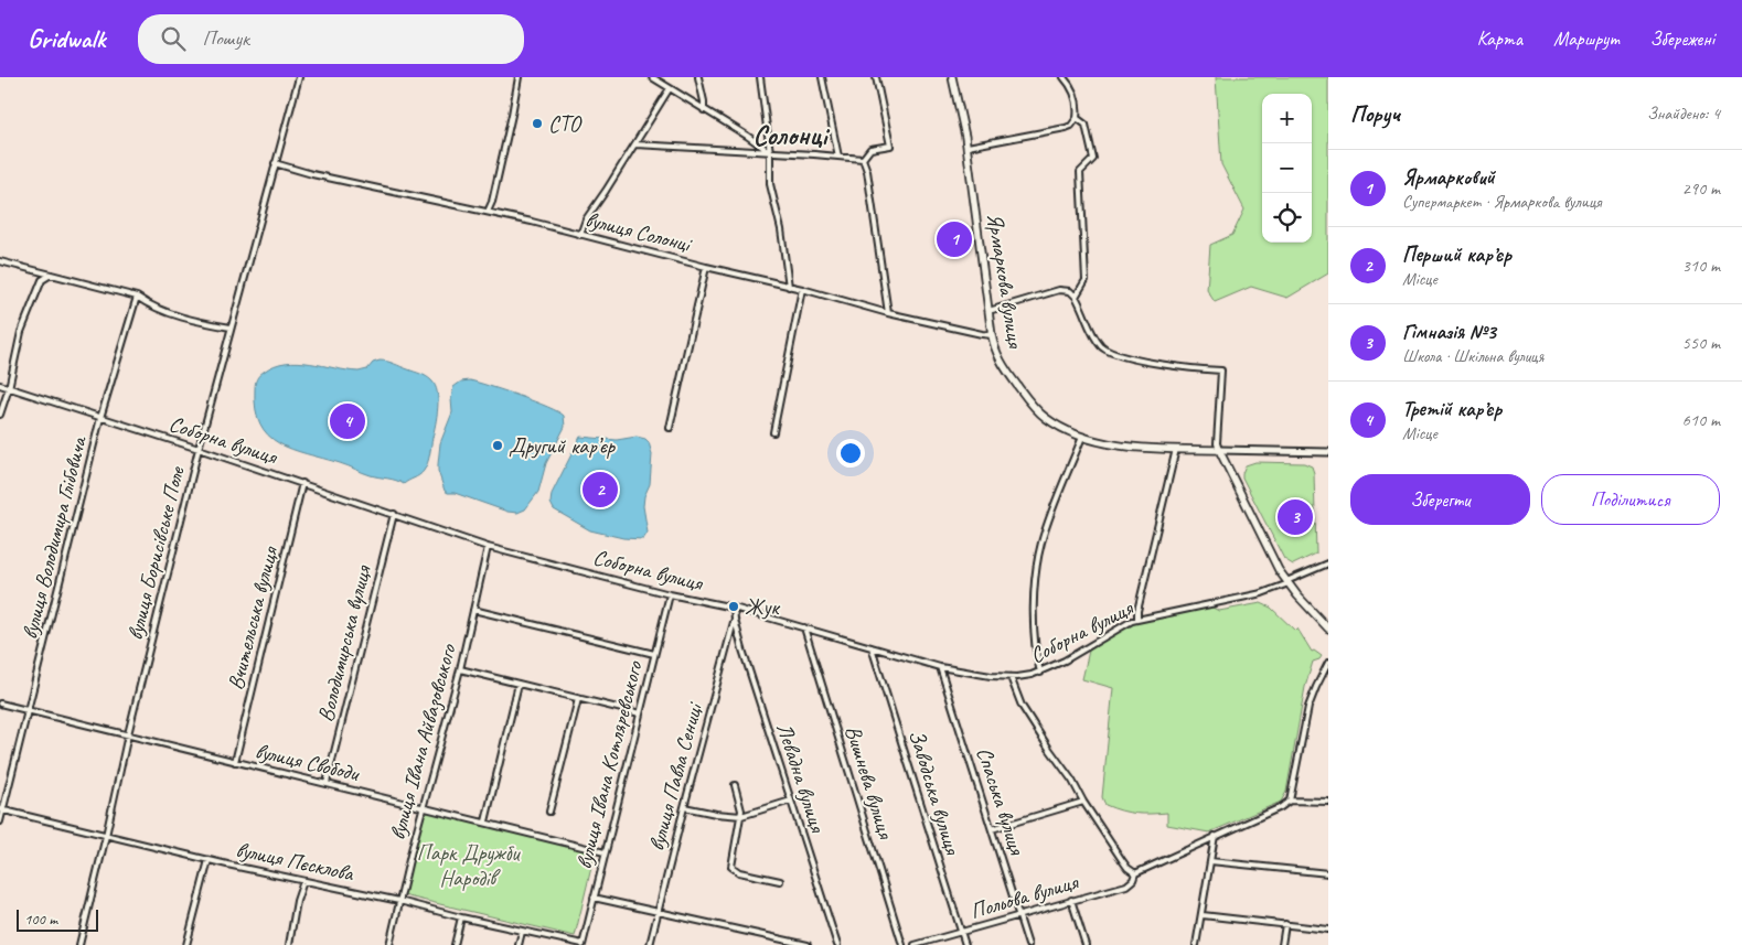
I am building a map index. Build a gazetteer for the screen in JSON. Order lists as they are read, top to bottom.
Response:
{
  "streets": {
    "main road": ["Ярмаркова вулиця"],
    "street": [
      "вулиця Солонці",
      "Соборна вулиця",
      "вулиця Володимира Глібовича",
      "вулиця Борисівське Поле",
      "Вчительська вулиця",
      "Володимирська вулиця",
      "вулиця Івана Айвазовського",
      "вулиця Свободи",
      "вулиця Івана Котляревського",
      "вулиця Павла Сениці",
      "Левадна вулиця",
      "Вишнева вулиця",
      "Заводська вулиця",
      "Спаська вулиця",
      "вулиця Пєсклова",
      "Польова вулиця"
    ]
  },
  "crossings": [
    ["вулиця Солонці", "Ярмаркова вулиця"],
    ["вулиця Солонці", "вулиця Борисівське Поле"],
    ["Соборна вулиця", "вулиця Володимира Глібовича"],
    ["Соборна вулиця", "вулиця Борисівське Поле"],
    ["Соборна вулиця", "Вчительська вулиця"],
    ["Соборна вулиця", "Володимирська вулиця"],
    ["Соборна вулиця", "вулиця Івана Айвазовського"],
    ["Соборна вулиця", "вулиця Івана Котляревського"],
    ["Соборна вулиця", "Вишнева вулиця"],
    ["Соборна вулиця", "Заводська вулиця"],
    ["Соборна вулиця", "Спаська вулиця"],
    ["вулиця Володимира Глібовича", "вулиця Свободи"],
    ["вулиця Володимира Глібовича", "вулиця Пєсклова"],
    ["вулиця Борисівське Поле", "вулиця Свободи"],
    ["вулиця Борисівське Поле", "вулиця Пєсклова"],
    ["Вчительська вулиця", "вулиця Свободи"],
    ["Володимирська вулиця", "вулиця Свободи"],
    ["вулиця Івана Айвазовського", "вулиця Свободи"],
    ["вулиця Івана Айвазовського", "вулиця Пєсклова"],
    ["вулиця Свободи", "вулиця Івана Котляревського"],
    ["вулиця Івана Котляревського", "вулиця Пєсклова"],
    ["вулиця Павла Сениці", "Левадна вулиця"],
    ["Заводська вулиця", "Польова вулиця"],
    ["Спаська вулиця", "Польова вулиця"]
  ],
  "districts": ["Солонці"],
  "parks": ["Парк Дружби Народів"],
  "places": ["СТО", "Другий кар’єр", "Жук"],
  "scale_bar": "100 m",
  "page": {
    "header": "Gridwalk",
    "search": "Пошук",
    "nav": ["Карта", "Маршрут", "Збережені"],
    "heading": ["Поруч", "Знайдено: 4"],
    "map_buttons": ["+", "−"],
    "list": [
      {
        "mark": "1",
        "name": "Ярмарковий",
        "note": "Супермаркет · Ярмаркова вулиця",
        "value": "290 m"
      },
      {
        "mark": "2",
        "name": "Перший кар’єр",
        "note": "Місце",
        "value": "310 m"
      },
      {
        "mark": "3",
        "name": "Гімназія №3",
        "note": "Школа · Шкільна вулиця",
        "value": "550 m"
      },
      {
        "mark": "4",
        "name": "Третій кар’єр",
        "note": "Місце",
        "value": "610 m"
      }
    ],
    "pins": [
      "1",
      "4",
      "2",
      "3"
    ],
    "buttons": ["Зберегти", "Поділитися"],
    "scale": "100 m"
  }
}
